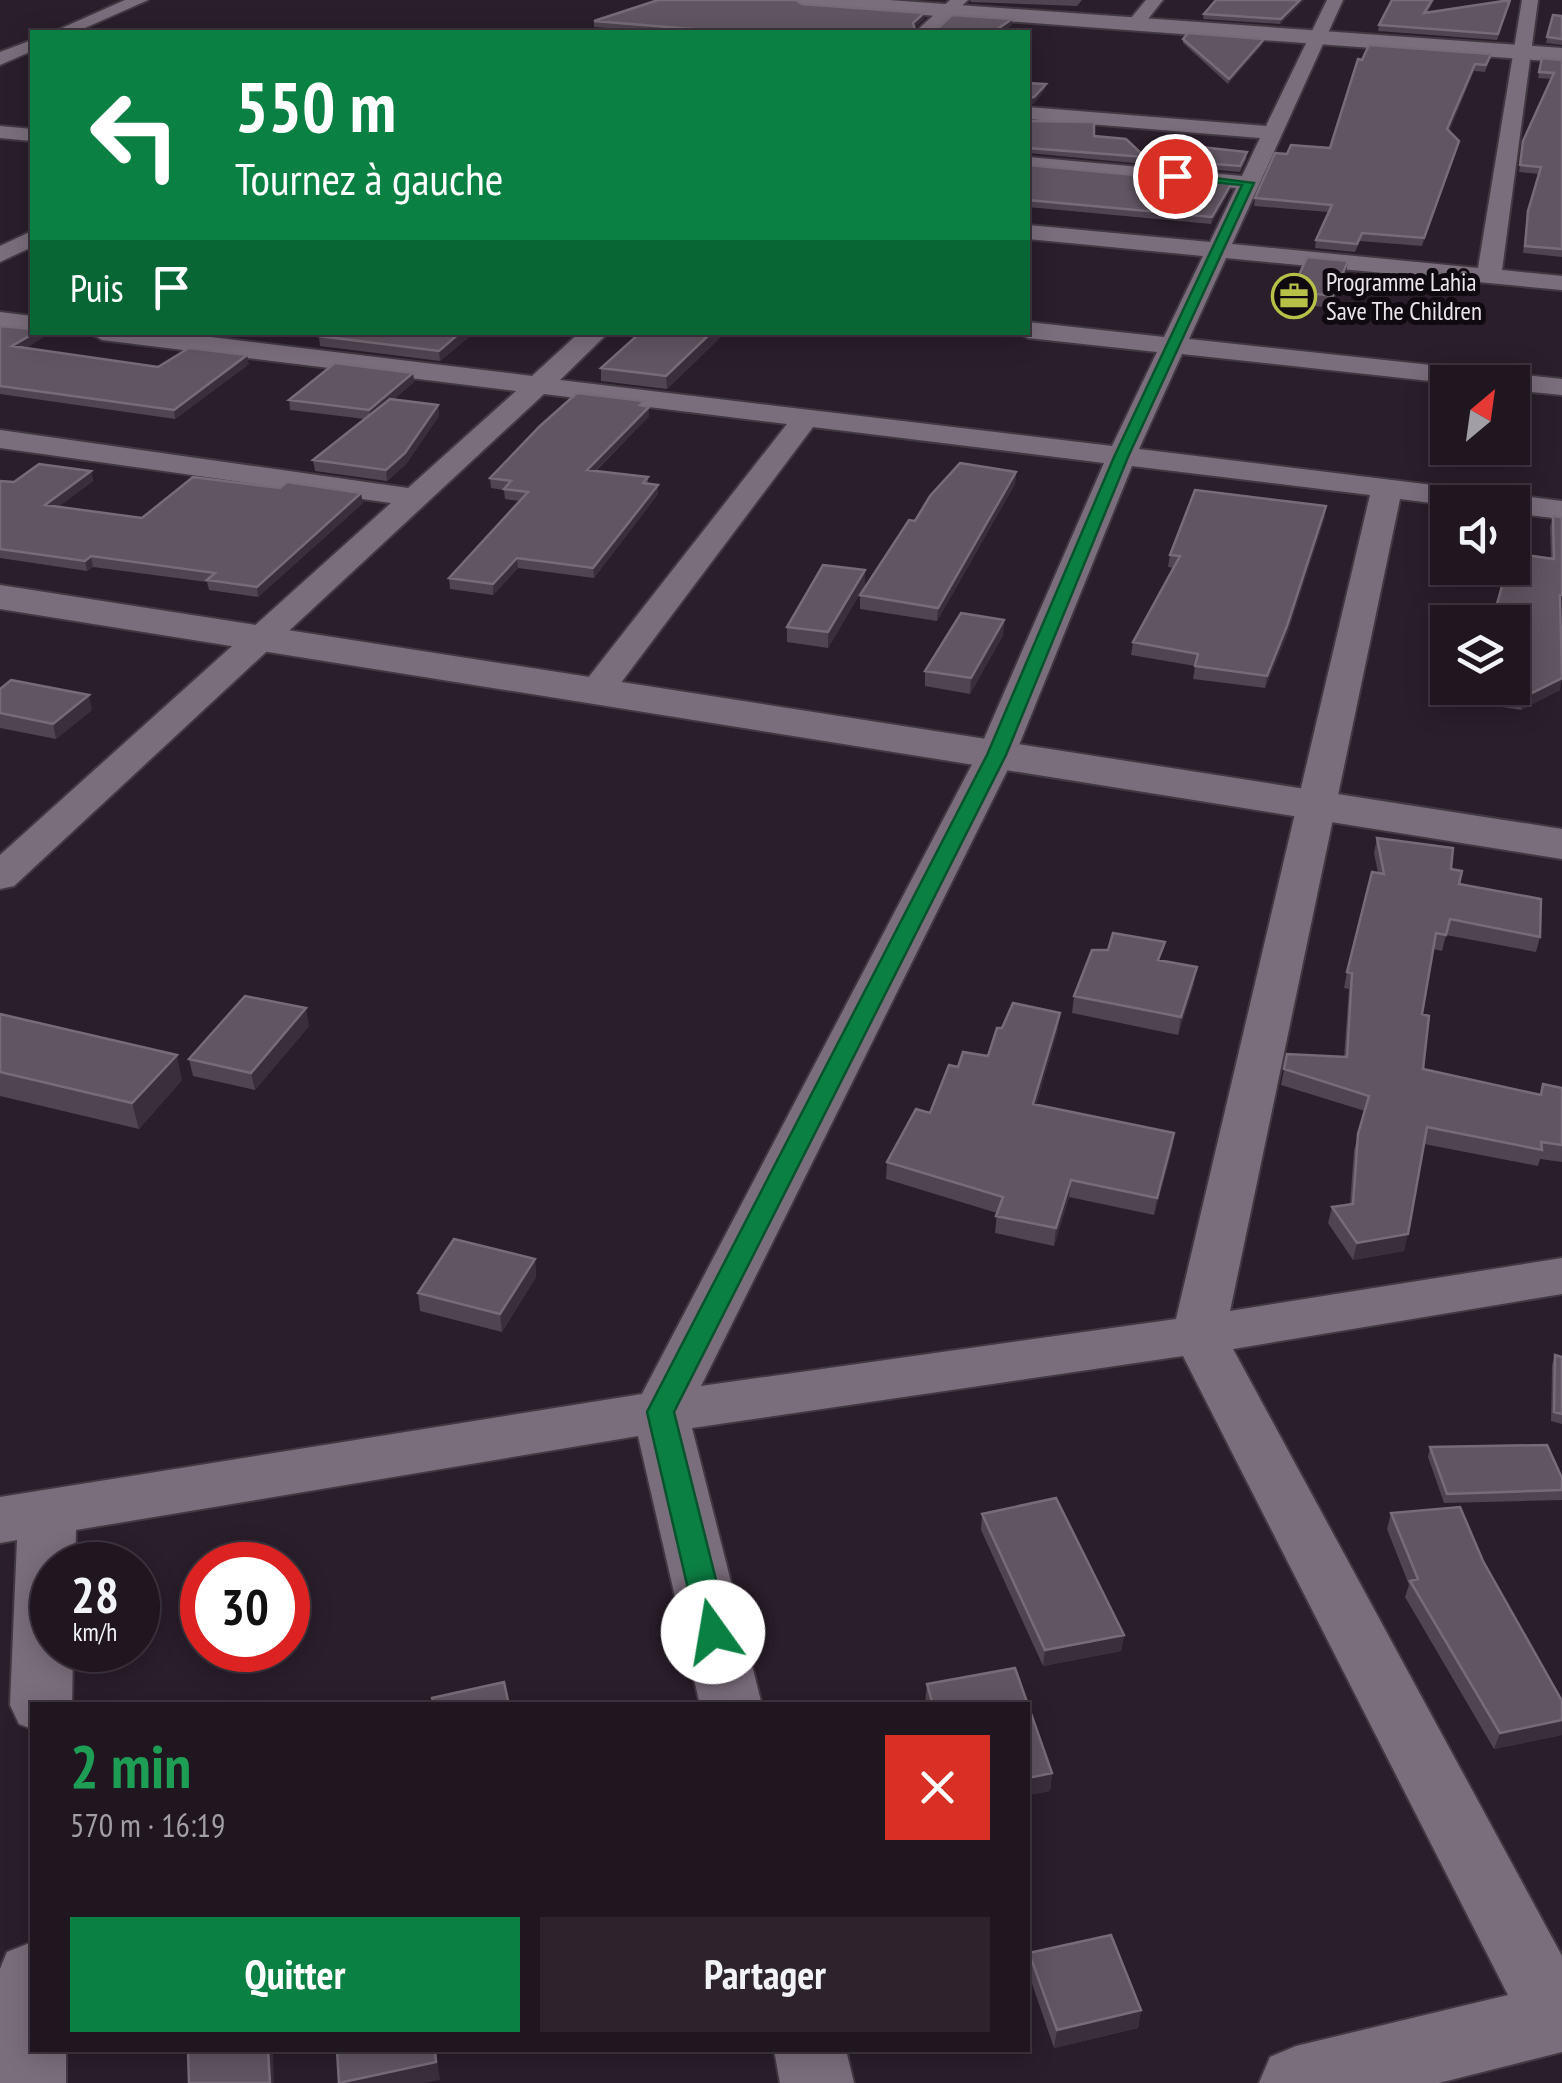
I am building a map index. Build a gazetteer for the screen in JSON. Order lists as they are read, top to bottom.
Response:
{
  "places": {
    "office": ["Programme Lahia Save The Children"]
  },
  "north": "top right",
  "page": {
    "turn": ["550 m", "Tournez à gauche"],
    "then": "Puis",
    "speed": "28 km/h",
    "limit": "30",
    "heading": ["2 min", "570 m · 16:19"],
    "buttons": ["Quitter", "Partager"]
  }
}
